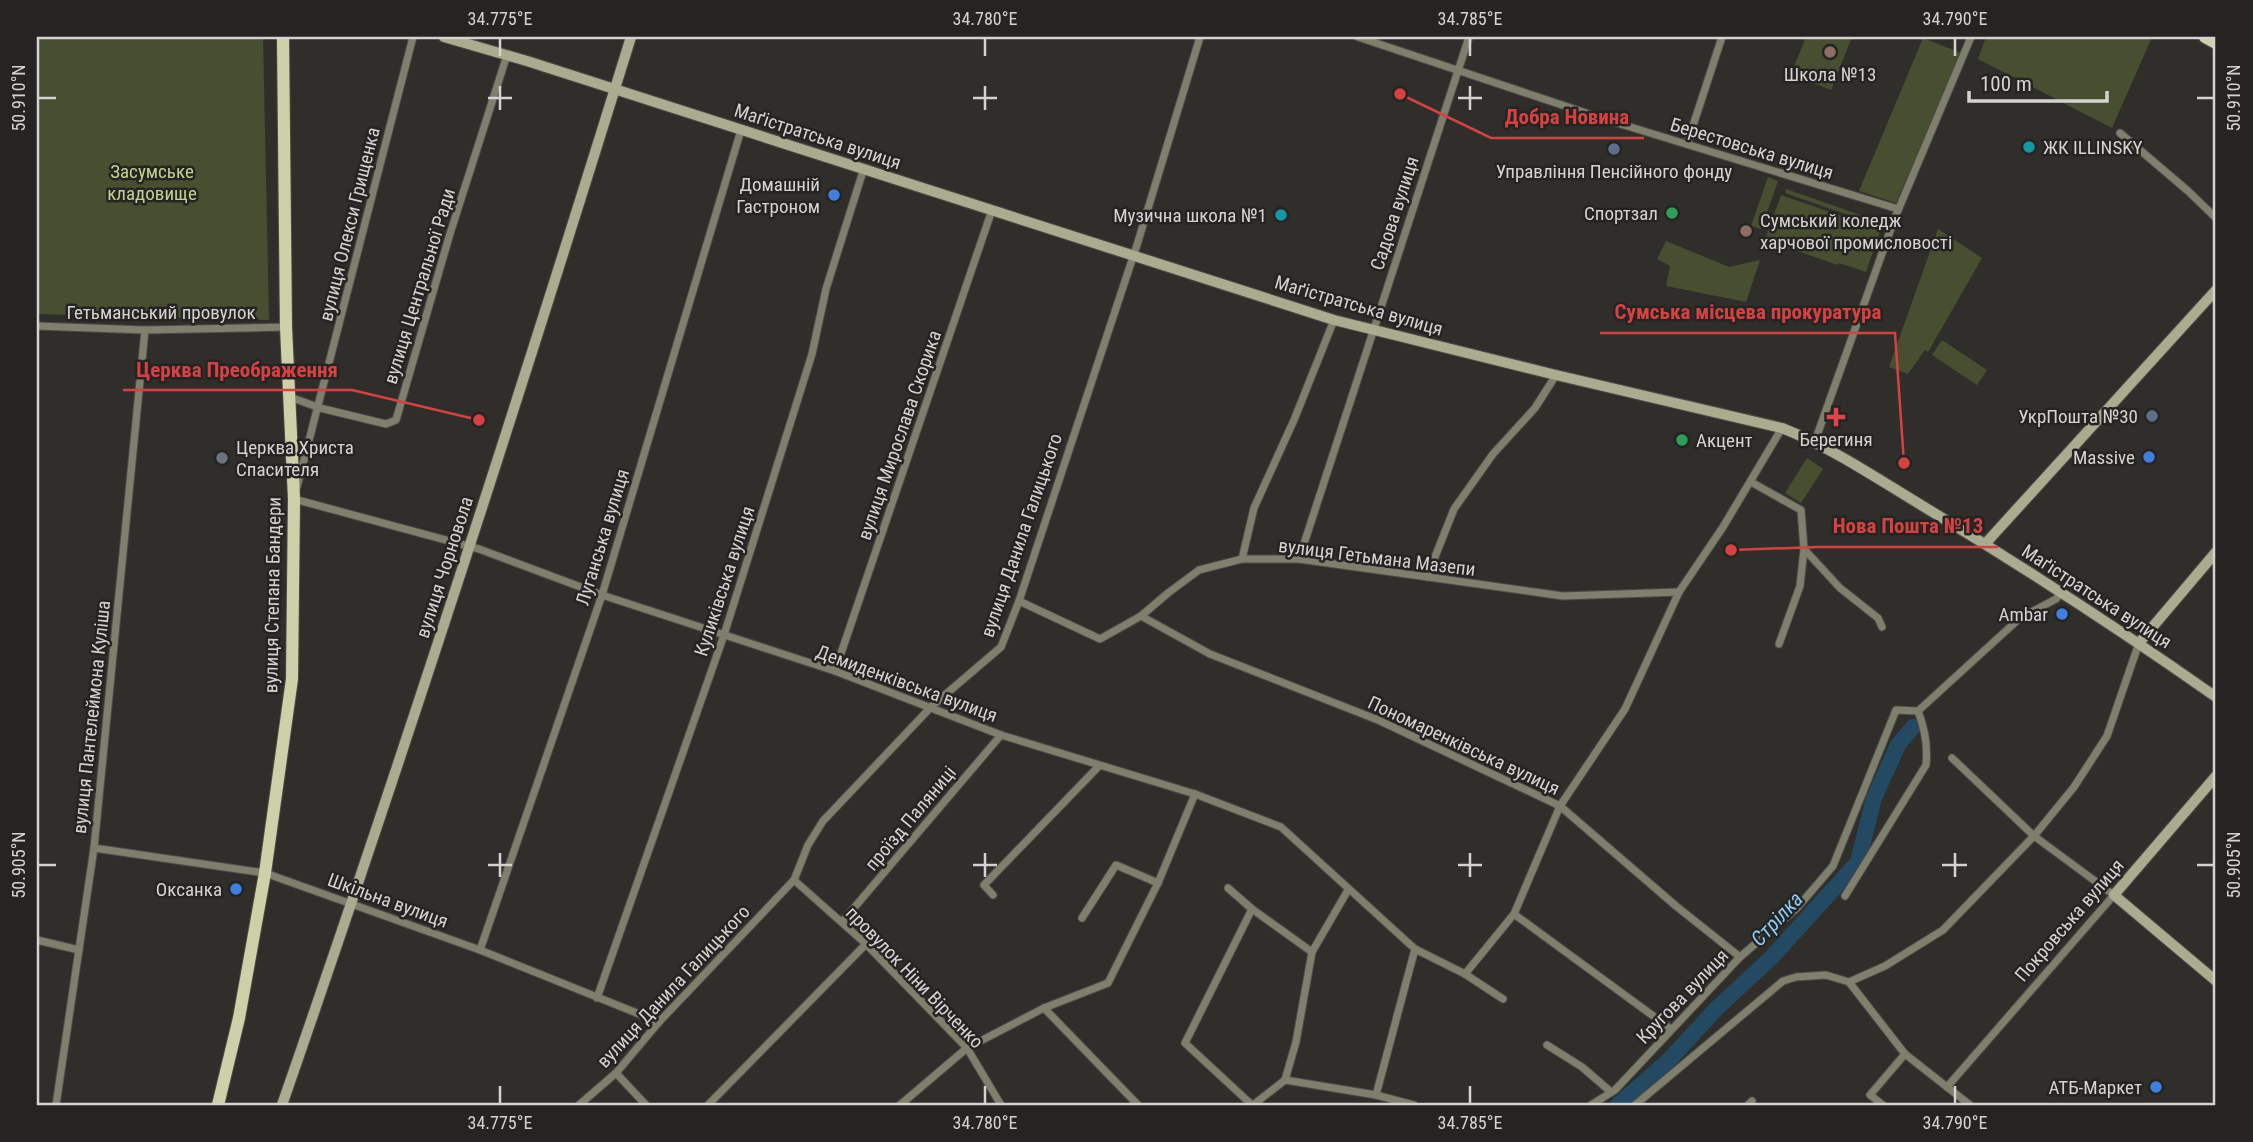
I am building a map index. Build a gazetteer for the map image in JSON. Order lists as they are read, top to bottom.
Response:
{
  "streets": {
    "main road": ["вулиця Степана Бандери"],
    "street": [
      "Маґістратська вулиця",
      "Берестовська вулиця",
      "Садова вулиця",
      "вулиця Олекси Грищенка",
      "вулиця Центральної Ради",
      "Гетьманський провулок",
      "вулиця Мирослава Скорика",
      "вулиця Данила Галицького",
      "Луганська вулиця",
      "вулиця Гетьмана Мазепи",
      "вулиця Чорновола",
      "Куликівська вулиця",
      "Демиденківська вулиця",
      "вулиця Пантелеймона Куліша",
      "Пономаренківська вулиця",
      "проїзд Паляниці",
      "Шкільна вулиця",
      "Покровська вулиця",
      "провулок Ніни Вірченко",
      "Кругова вулиця"
    ]
  },
  "crossings": [
    ["Маґістратська вулиця", "Садова вулиця"],
    ["Маґістратська вулиця", "вулиця Центральної Ради"],
    ["Маґістратська вулиця", "вулиця Мирослава Скорика"],
    ["Маґістратська вулиця", "вулиця Данила Галицького"],
    ["Маґістратська вулиця", "Луганська вулиця"],
    ["Маґістратська вулиця", "вулиця Чорновола"],
    ["Маґістратська вулиця", "Куликівська вулиця"],
    ["Берестовська вулиця", "Садова вулиця"],
    ["Садова вулиця", "вулиця Гетьмана Мазепи"],
    ["вулиця Олекси Грищенка", "вулиця Центральної Ради"],
    ["вулиця Олекси Грищенка", "вулиця Степана Бандери"],
    ["вулиця Олекси Грищенка", "Демиденківська вулиця"],
    ["вулиця Центральної Ради", "вулиця Степана Бандери"],
    ["Гетьманський провулок", "вулиця Степана Бандери"],
    ["Гетьманський провулок", "вулиця Пантелеймона Куліша"],
    ["вулиця Мирослава Скорика", "Демиденківська вулиця"],
    ["вулиця Данила Галицького", "вулиця Гетьмана Мазепи"],
    ["вулиця Данила Галицького", "Демиденківська вулиця"],
    ["вулиця Данила Галицького", "Шкільна вулиця"],
    ["вулиця Данила Галицького", "провулок Ніни Вірченко"],
    ["Луганська вулиця", "Демиденківська вулиця"],
    ["Луганська вулиця", "Шкільна вулиця"],
    ["вулиця Гетьмана Мазепи", "Пономаренківська вулиця"],
    ["вулиця Чорновола", "Демиденківська вулиця"],
    ["вулиця Чорновола", "Шкільна вулиця"],
    ["Куликівська вулиця", "Демиденківська вулиця"],
    ["Куликівська вулиця", "Шкільна вулиця"],
    ["вулиця Степана Бандери", "Демиденківська вулиця"],
    ["вулиця Степана Бандери", "Шкільна вулиця"],
    ["Демиденківська вулиця", "проїзд Паляниці"],
    ["вулиця Пантелеймона Куліша", "Шкільна вулиця"],
    ["Пономаренківська вулиця", "Кругова вулиця"],
    ["проїзд Паляниці", "провулок Ніни Вірченко"]
  ],
  "water": ["Стрілка"],
  "parks": ["Засумське кладовище"],
  "places": {
    "other": [
      "Школа №13",
      "Добра Новина",
      "ЖК ILLINSKY",
      "Управління Пенсійного фонду",
      "Домашній Гастроном",
      "Спортзал",
      "Музична школа №1",
      "Сумський коледж харчової промисловості",
      "УкрПошта №30",
      "Церква Преображення",
      "Акцент",
      "Massive",
      "Церква Христа Спасителя",
      "Сумська місцева прокуратура",
      "Нова Пошта №13",
      "Ambar",
      "Оксанка",
      "АТБ-Маркет"
    ],
    "health": ["Берегиня"]
  },
  "scale_bar": "100 m",
  "coordinates": [
    "34.775°E",
    "34.780°E",
    "34.785°E",
    "34.790°E",
    "50.910°N",
    "50.905°N"
  ]
}
